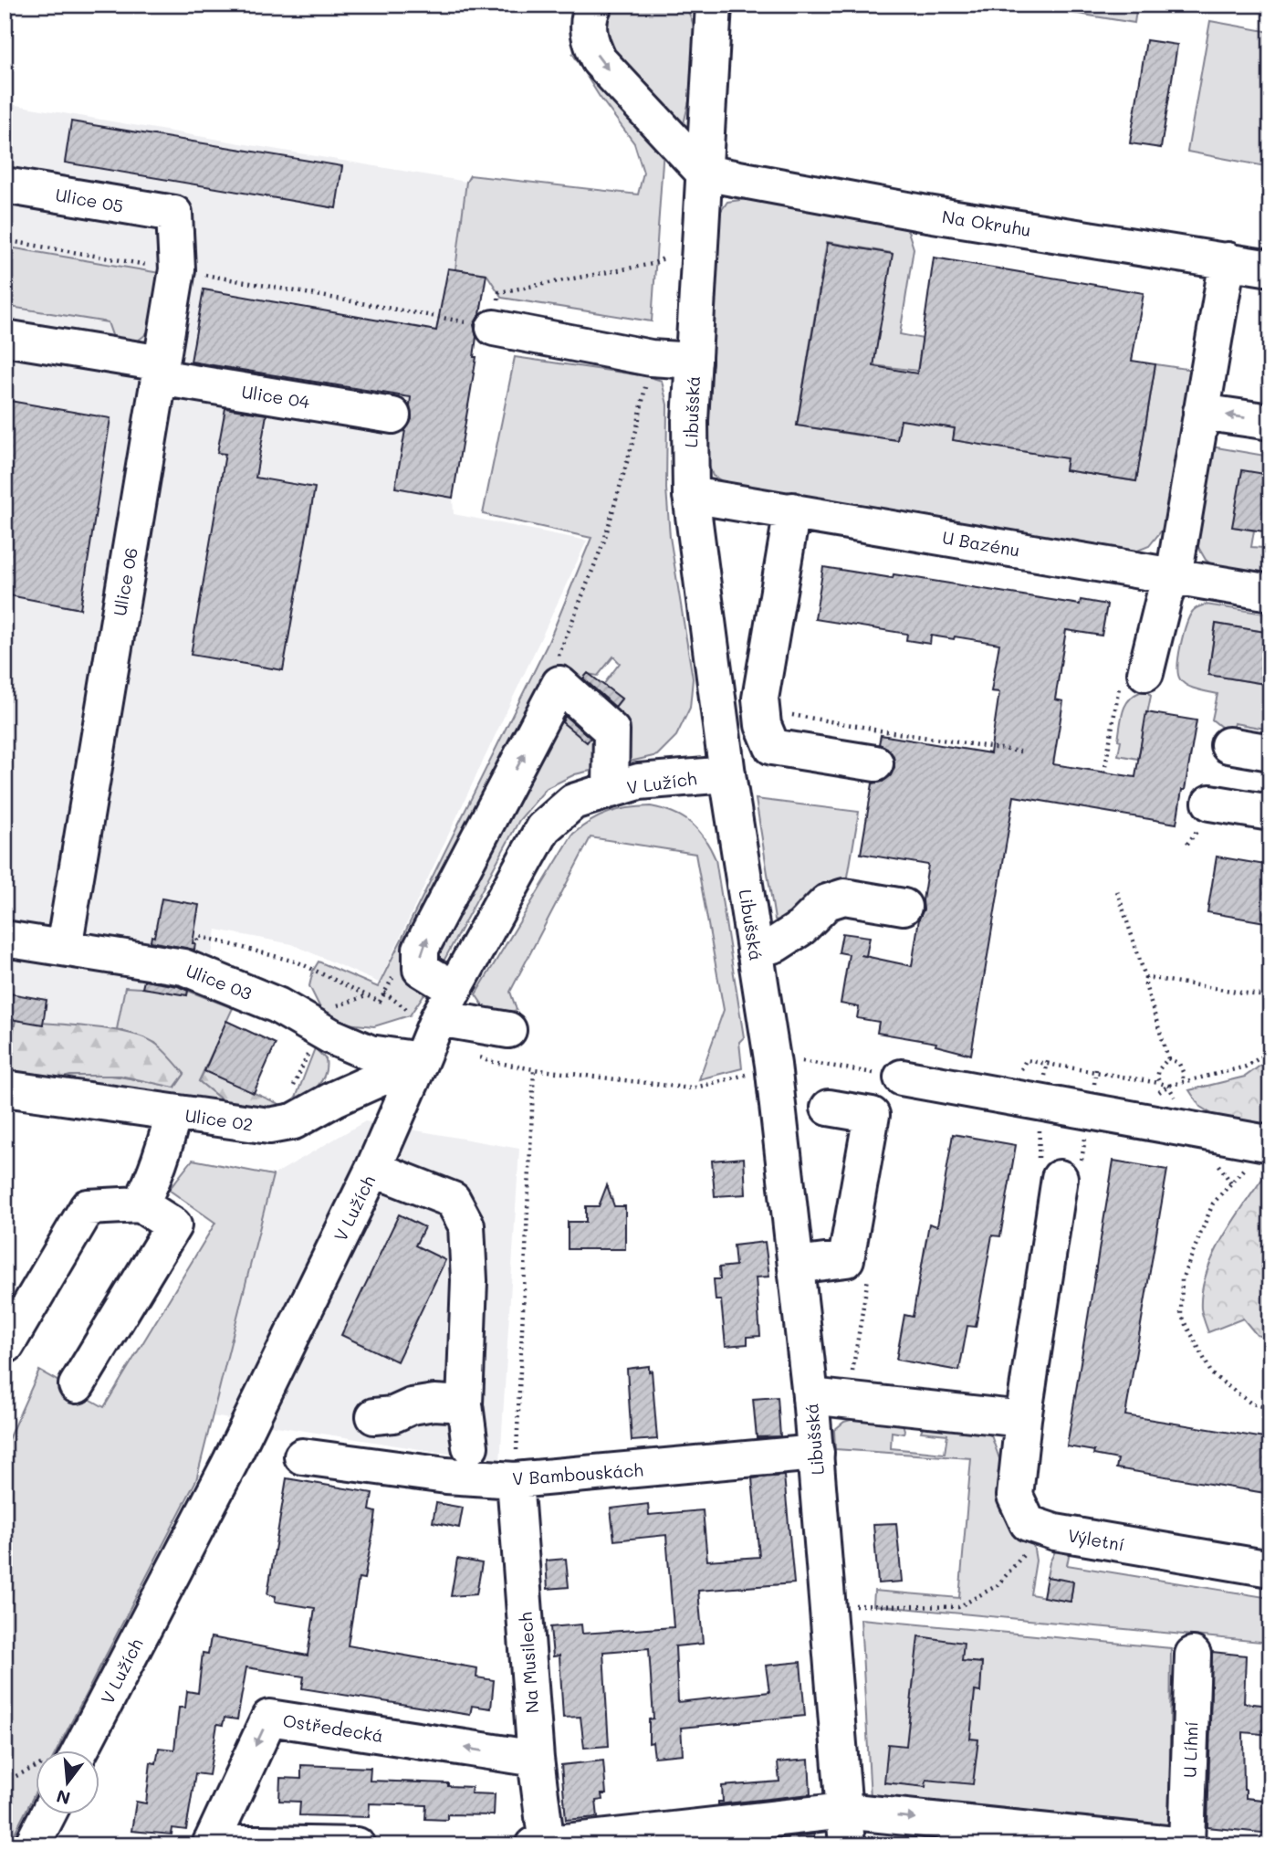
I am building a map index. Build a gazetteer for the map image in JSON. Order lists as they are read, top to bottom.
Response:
{
  "streets": {
    "street": [
      "Ulice 05",
      "Na Okruhu",
      "Ulice 04",
      "Libušská",
      "U Bazénu",
      "Ulice 06",
      "V Lužích",
      "Ulice 03",
      "Ulice 02",
      "V Bambouskách",
      "Výletní",
      "Na Musilech",
      "Ostředecká",
      "U Líhní"
    ]
  },
  "crossings": [
    ["Ulice 05", "Ulice 06"],
    ["Na Okruhu", "Libušská"],
    ["Ulice 04", "Ulice 06"],
    ["Libušská", "U Bazénu"],
    ["Libušská", "V Lužích"],
    ["Libušská", "V Bambouskách"],
    ["Ulice 06", "Ulice 03"],
    ["V Lužích", "Ulice 03"],
    ["V Lužích", "Ulice 02"],
    ["Ulice 03", "Ulice 02"],
    ["V Bambouskách", "Na Musilech"],
    ["Na Musilech", "Ostředecká"]
  ],
  "north": "bottom"
}
